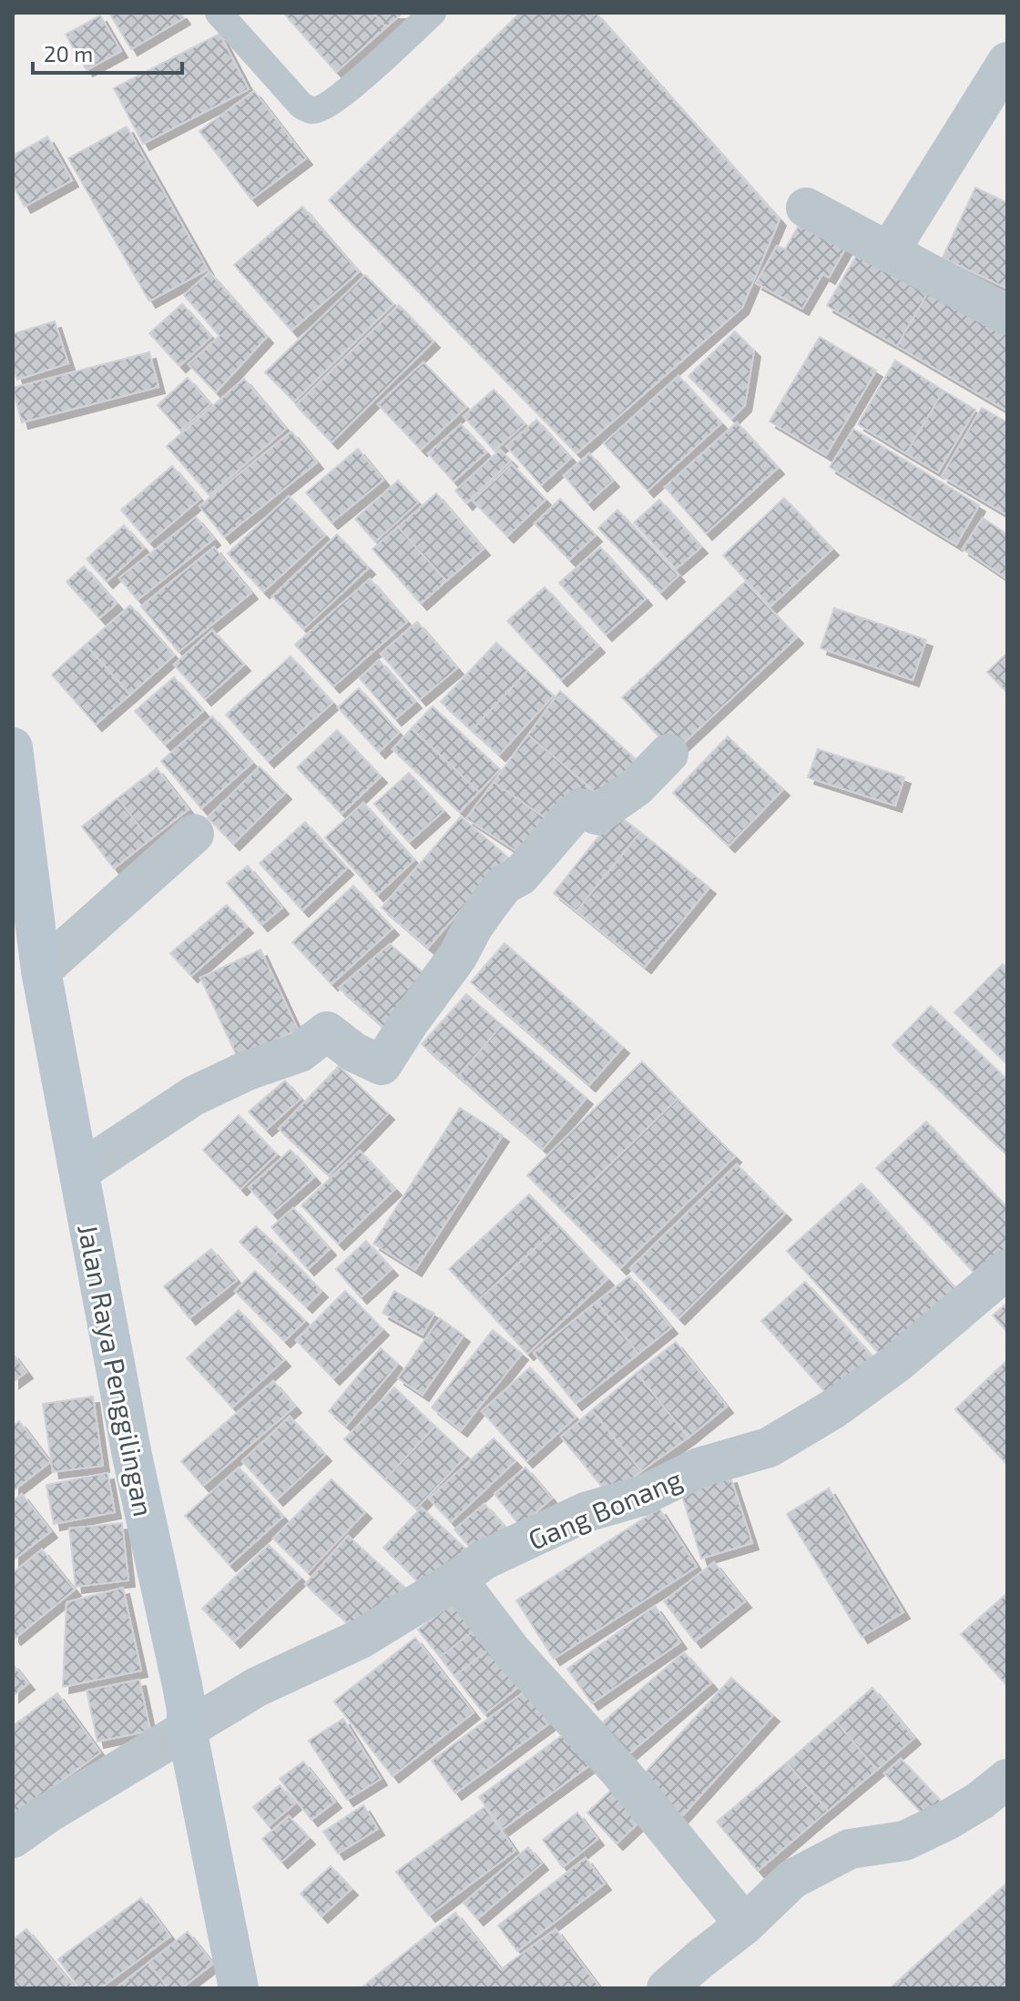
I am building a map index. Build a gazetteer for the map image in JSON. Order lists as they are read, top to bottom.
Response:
{
  "streets": {
    "main road": ["Jalan Raya Penggilingan"],
    "street": ["Gang Bonang"]
  },
  "crossings": [
    ["Jalan Raya Penggilingan", "Gang Bonang"]
  ],
  "scale_bar": "20 m"
}
